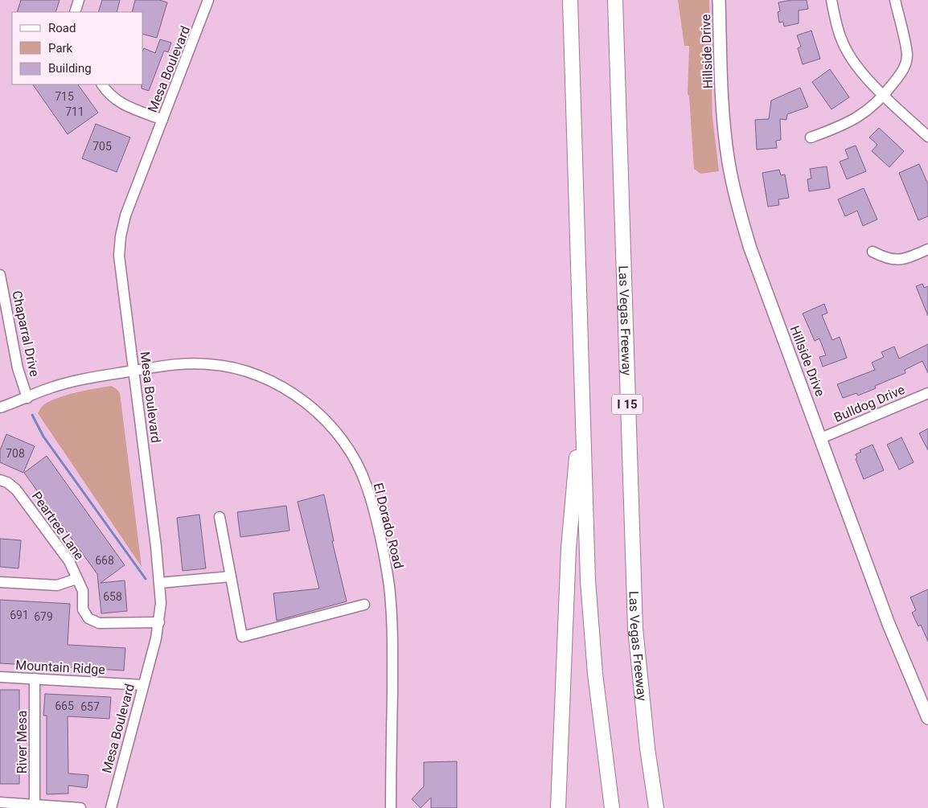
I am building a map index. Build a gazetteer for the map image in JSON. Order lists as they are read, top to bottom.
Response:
{
  "streets": {
    "highway": ["Las Vegas Freeway", "I 15"],
    "main road": ["Hillside Drive"],
    "street": [
      "Mesa Boulevard",
      "Chaparral Drive",
      "Bulldog Drive",
      "Peartree Lane",
      "El Dorado Road",
      "Mountain Ridge",
      "River Mesa"
    ]
  },
  "crossings": [
    ["Hillside Drive", "Bulldog Drive"],
    ["Mesa Boulevard", "Peartree Lane"],
    ["Mesa Boulevard", "El Dorado Road"],
    ["Mesa Boulevard", "Mountain Ridge"],
    ["Chaparral Drive", "El Dorado Road"],
    ["Mountain Ridge", "River Mesa"]
  ],
  "house_numbers": [
    "715",
    "711",
    "705",
    "708",
    "668",
    "658",
    "691",
    "679",
    "665",
    "657"
  ],
  "legend": ["Road", "Park", "Building"]
}
